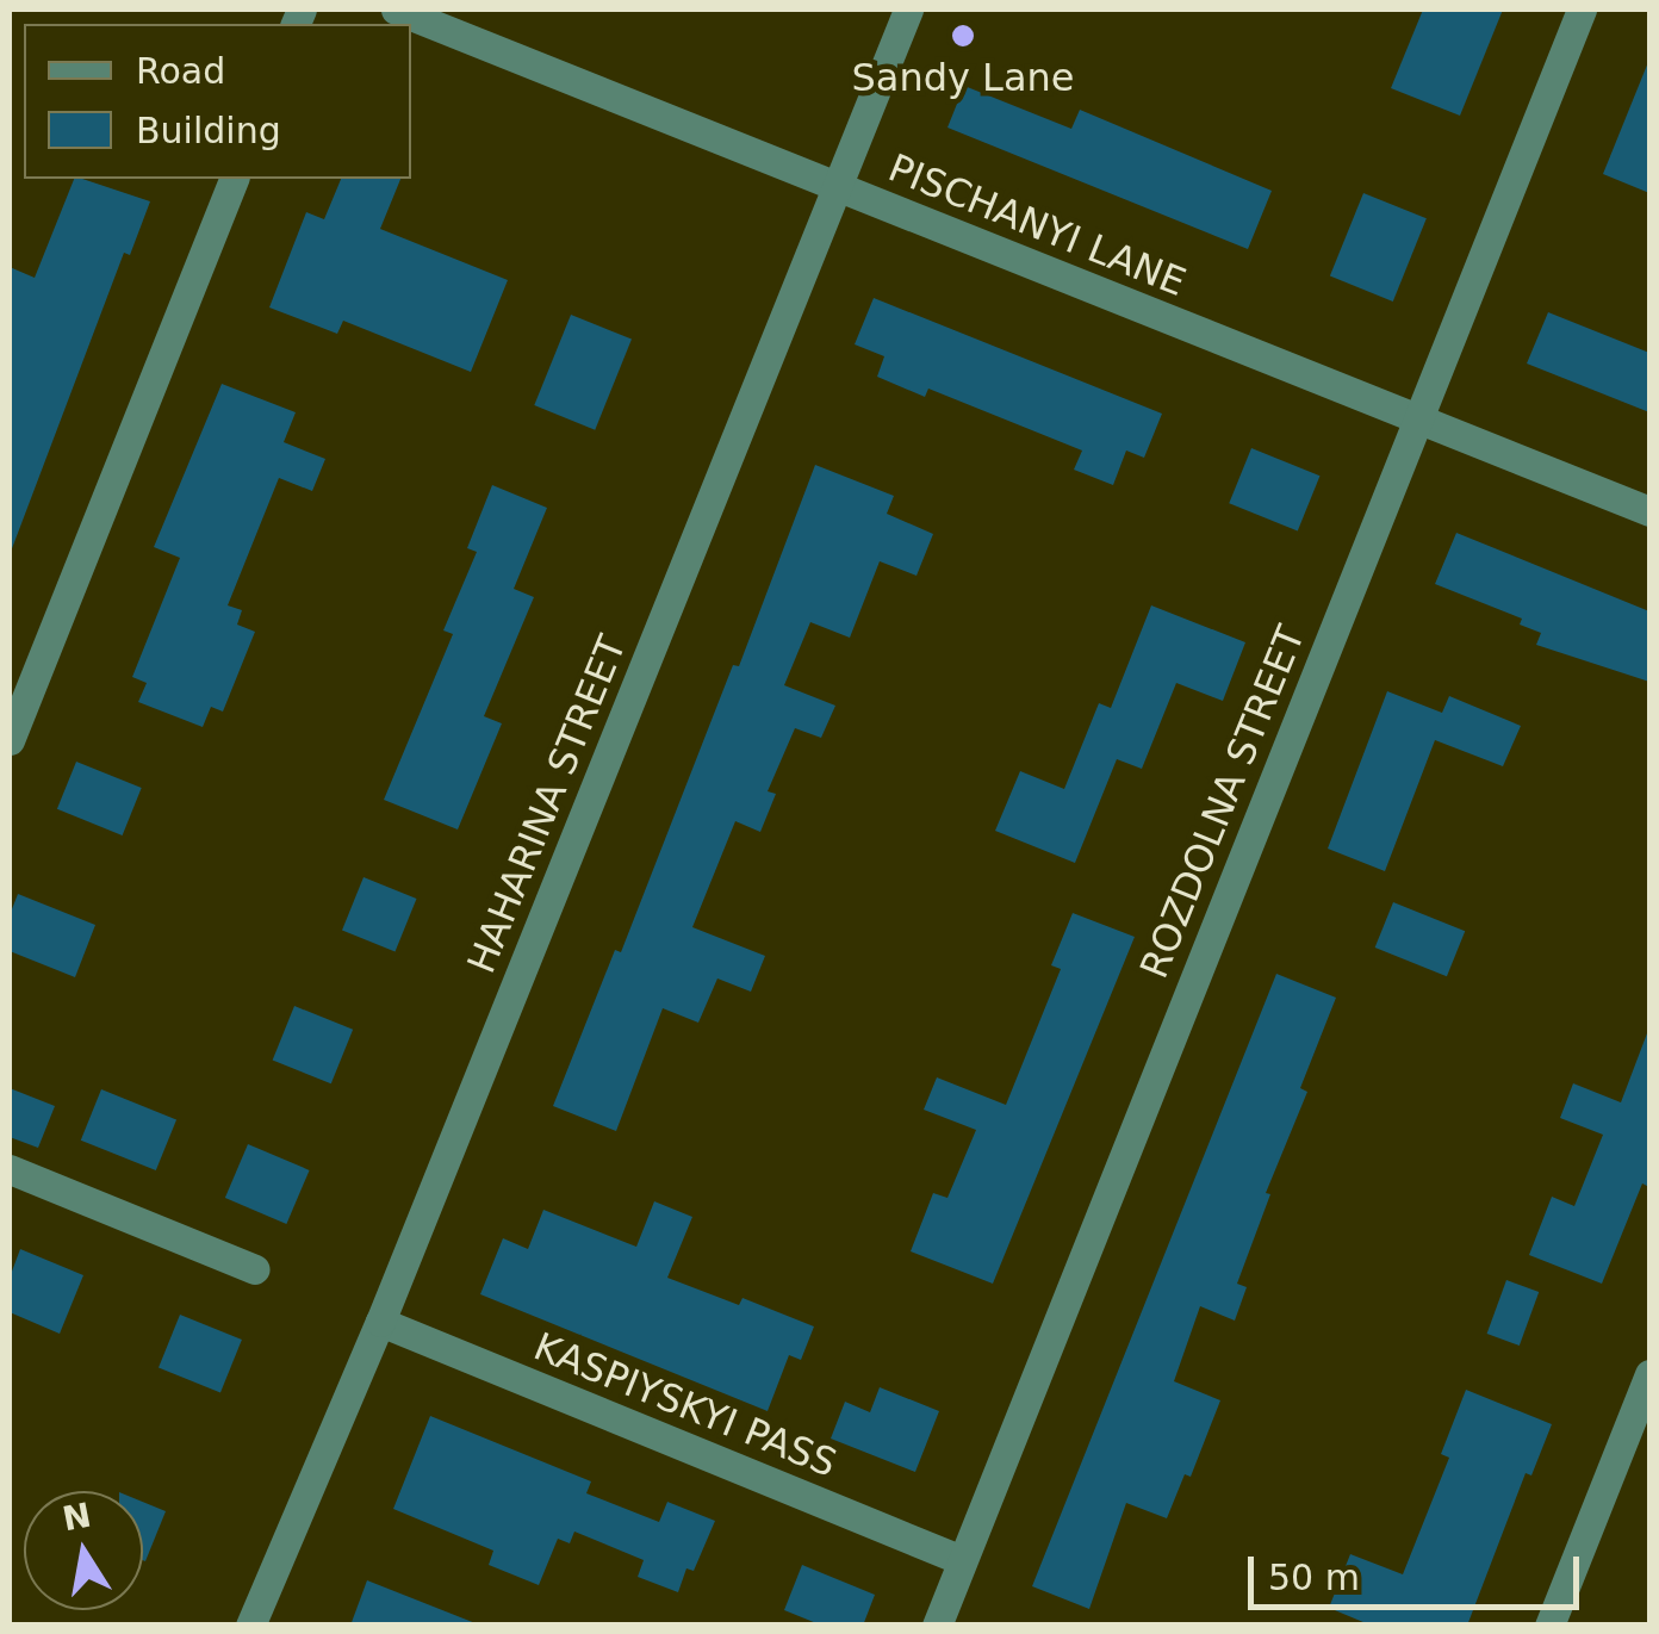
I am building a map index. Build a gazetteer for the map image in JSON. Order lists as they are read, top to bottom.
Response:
{
  "streets": {
    "street": [
      "PISCHANYI LANE",
      "ROZDOLNA STREET",
      "HAHARINA STREET",
      "KASPIYSKYI PASS"
    ]
  },
  "crossings": [
    ["PISCHANYI LANE", "ROZDOLNA STREET"],
    ["PISCHANYI LANE", "HAHARINA STREET"],
    ["ROZDOLNA STREET", "KASPIYSKYI PASS"],
    ["HAHARINA STREET", "KASPIYSKYI PASS"]
  ],
  "places": ["Sandy Lane"],
  "legend": ["Road", "Building"],
  "scale_bar": "50 m",
  "north": "top"
}
